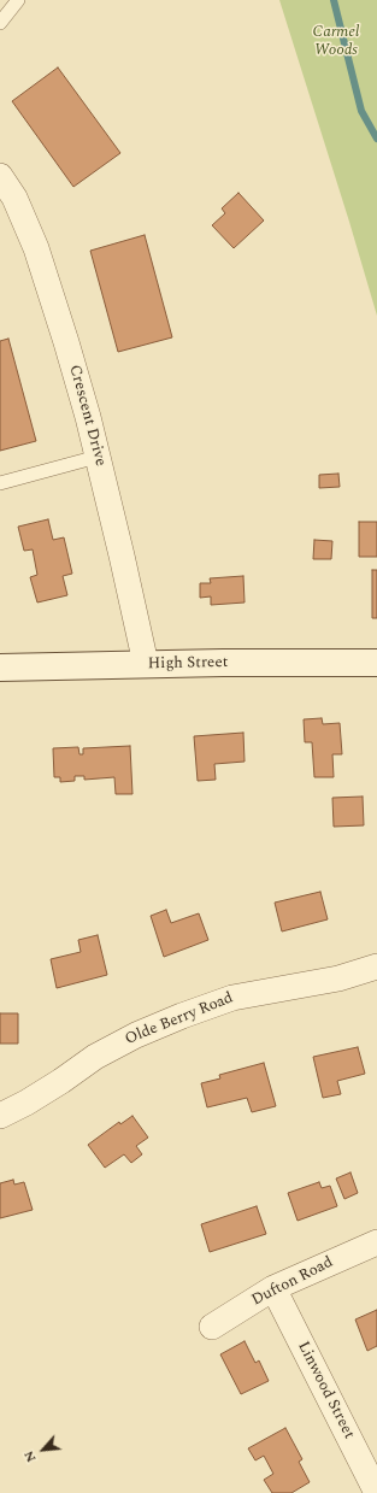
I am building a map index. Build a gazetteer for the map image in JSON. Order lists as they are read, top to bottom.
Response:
{
  "streets": {
    "main road": ["High Street"],
    "street": [
      "Crescent Drive",
      "Olde Berry Road",
      "Dufton Road",
      "Linwood Street"
    ]
  },
  "crossings": [
    ["Crescent Drive", "High Street"],
    ["Dufton Road", "Linwood Street"]
  ],
  "parks": ["Carmel Woods"],
  "north": "bottom left"
}
